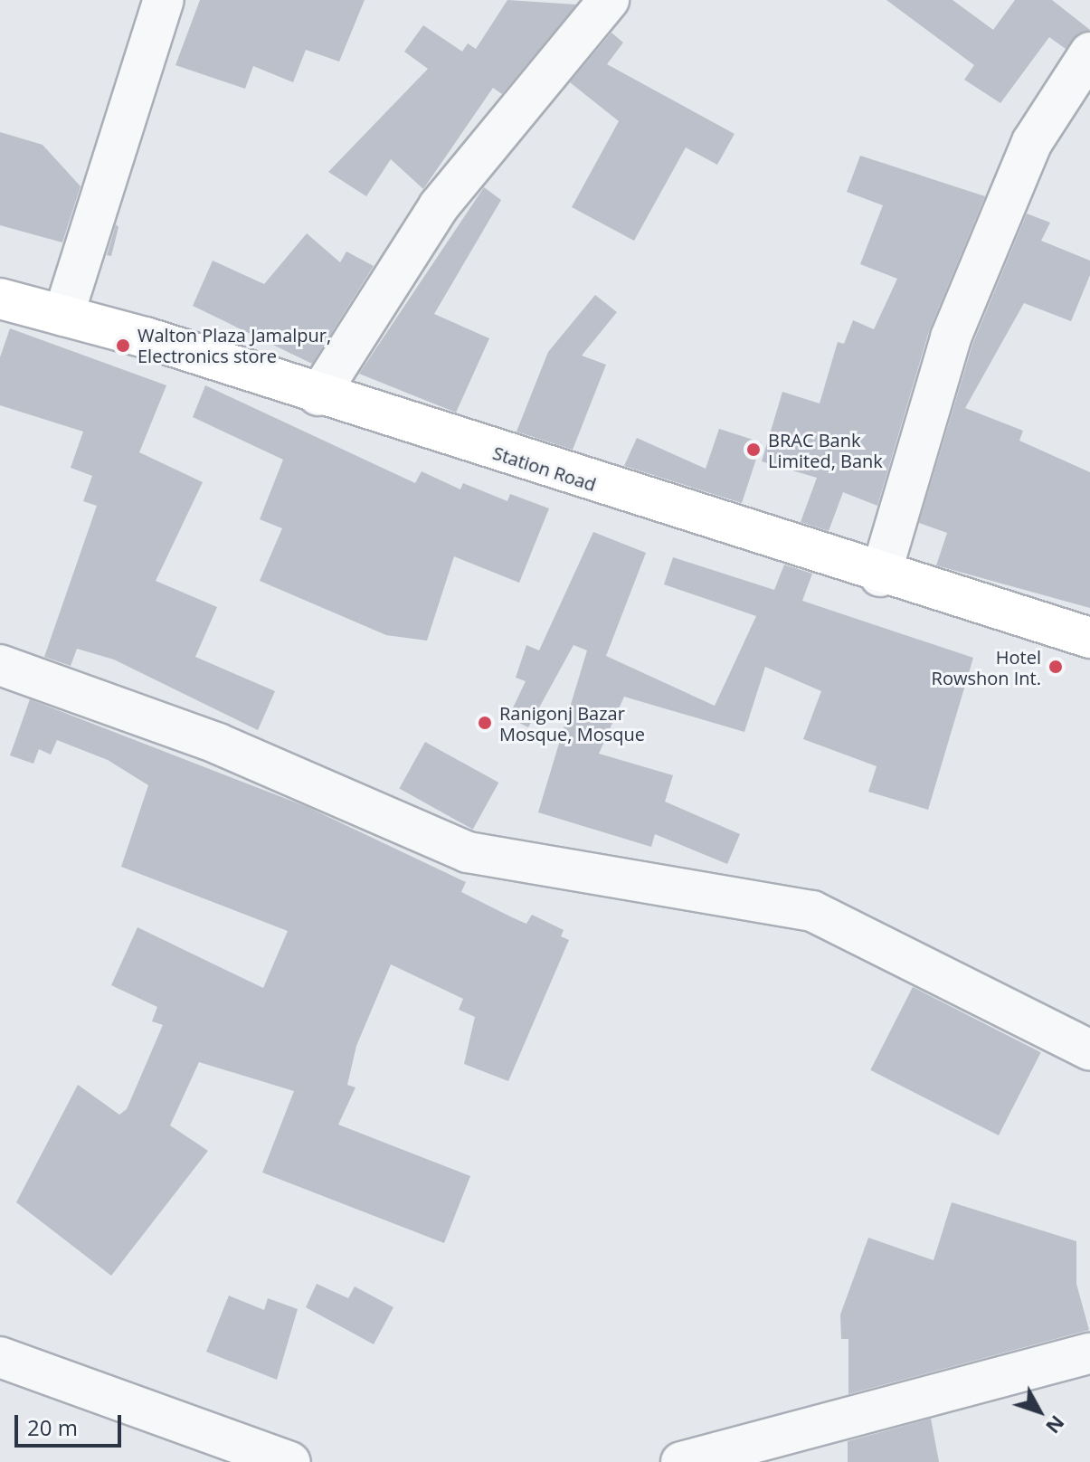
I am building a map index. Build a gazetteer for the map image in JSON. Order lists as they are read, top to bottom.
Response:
{
  "streets": {
    "main road": ["Station Road"]
  },
  "places": [
    "Walton Plaza Jamalpur, Electronics store",
    "BRAC Bank Limited, Bank",
    "Hotel Rowshon Int.",
    "Ranigonj Bazar Mosque, Mosque"
  ],
  "scale_bar": "20 m",
  "north": "bottom right"
}
